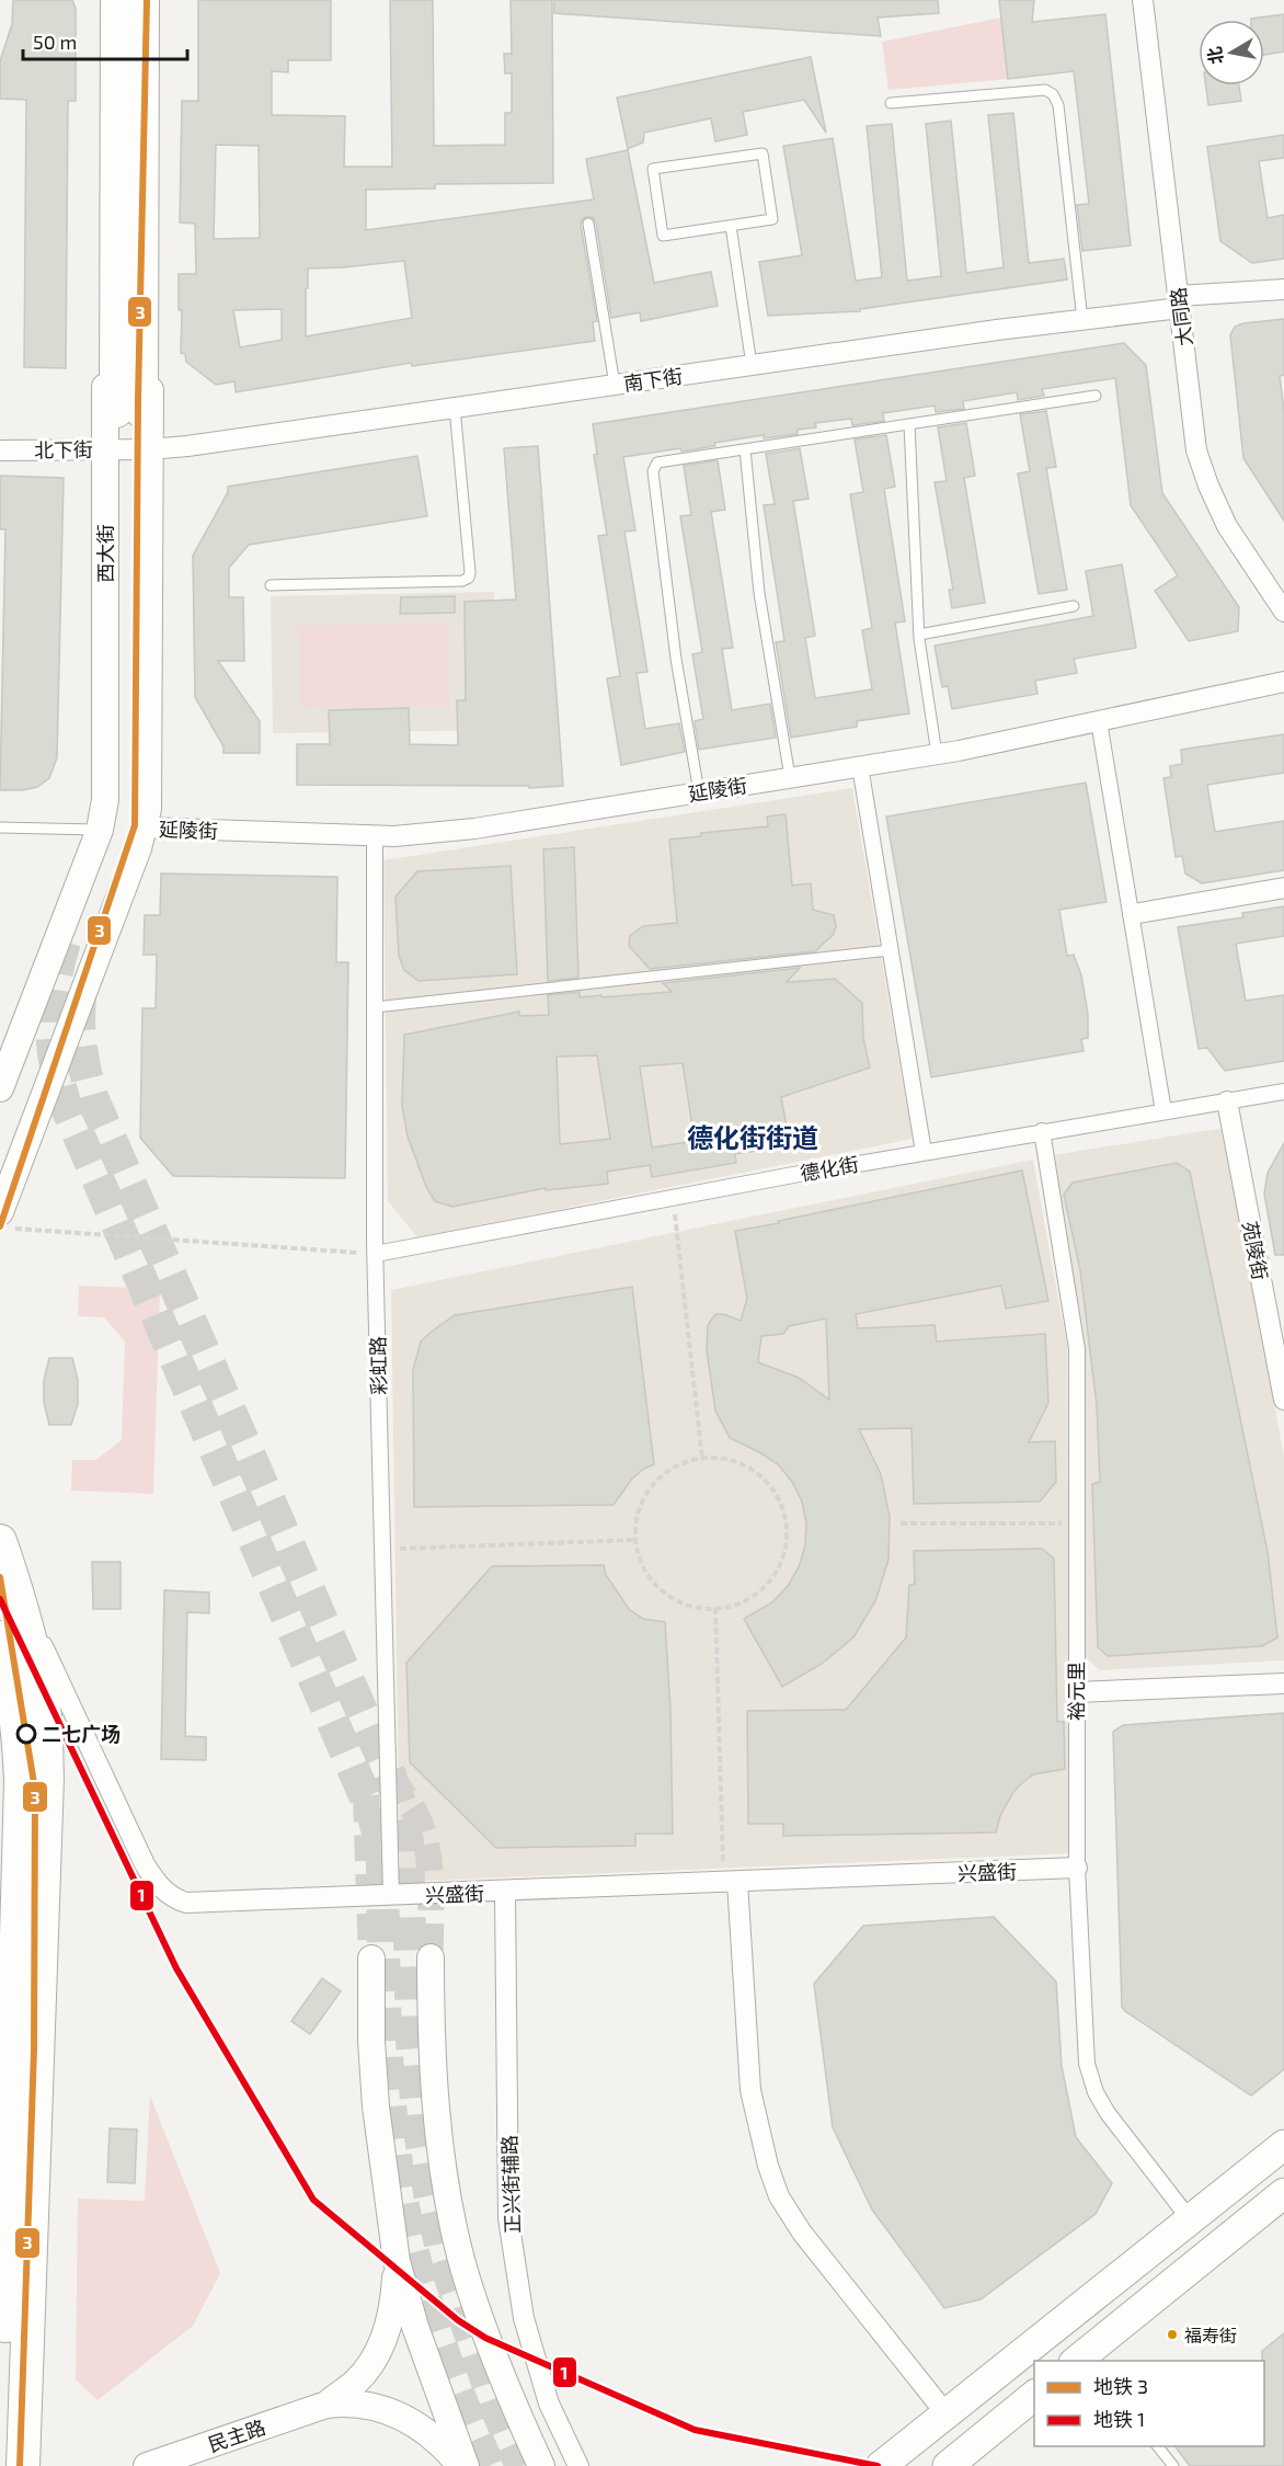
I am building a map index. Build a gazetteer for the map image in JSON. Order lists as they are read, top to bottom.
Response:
{
  "streets": {
    "street": [
      "大同路",
      "南下街",
      "北下街",
      "西大街",
      "延陵街",
      "德化街",
      "苑陵街",
      "彩虹路",
      "裕元里",
      "兴盛街",
      "正兴街辅路",
      "民主路"
    ]
  },
  "crossings": [
    ["大同路", "南下街"],
    ["南下街", "北下街"],
    ["南下街", "西大街"],
    ["北下街", "西大街"],
    ["西大街", "延陵街"],
    ["延陵街", "彩虹路"],
    ["德化街", "苑陵街"],
    ["德化街", "彩虹路"],
    ["德化街", "裕元里"],
    ["彩虹路", "兴盛街"],
    ["裕元里", "兴盛街"],
    ["兴盛街", "正兴街辅路"]
  ],
  "districts": ["德化街街道"],
  "places": ["二七广场", "福寿街"],
  "lines": ["metro line 3", "metro line 1"],
  "legend": ["地铁 3", "地铁 1"],
  "scale_bar": "50 m",
  "north": "left"
}
